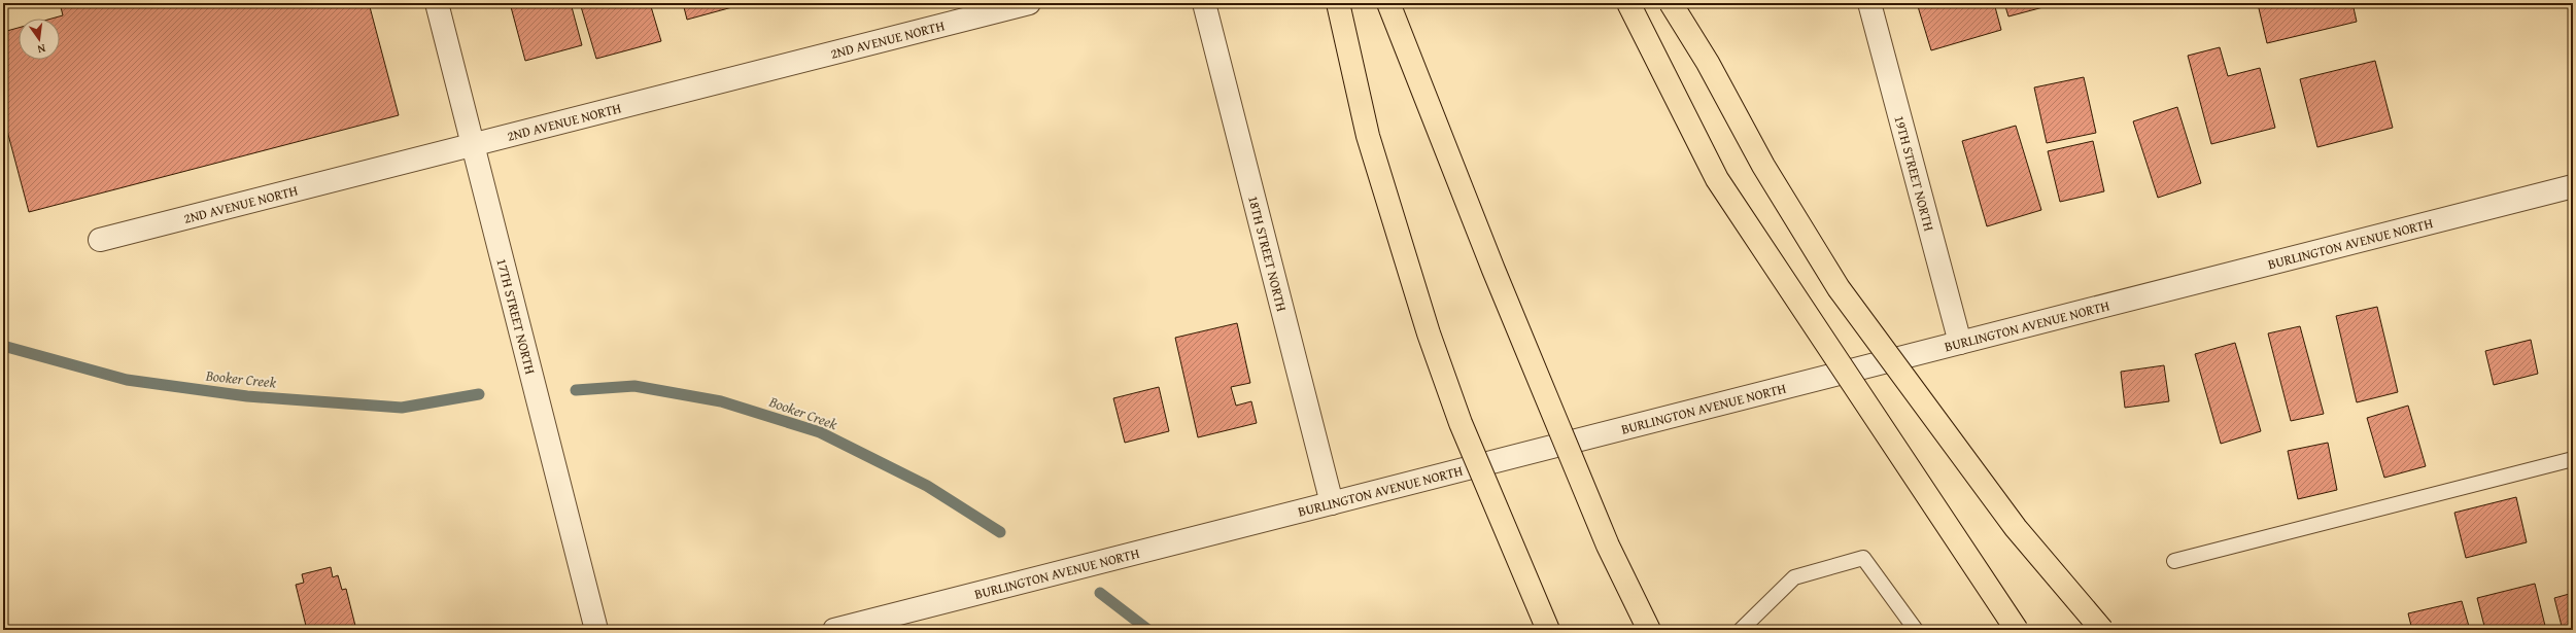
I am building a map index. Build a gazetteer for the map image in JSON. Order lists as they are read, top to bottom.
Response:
{
  "streets": {
    "street": [
      "2ND AVENUE NORTH",
      "19TH STREET NORTH",
      "BURLINGTON AVENUE NORTH",
      "18TH STREET NORTH",
      "17TH STREET NORTH"
    ]
  },
  "crossings": [
    ["2ND AVENUE NORTH", "17TH STREET NORTH"],
    ["19TH STREET NORTH", "BURLINGTON AVENUE NORTH"],
    ["BURLINGTON AVENUE NORTH", "18TH STREET NORTH"]
  ],
  "water": ["Booker Creek"],
  "north": "bottom"
}
